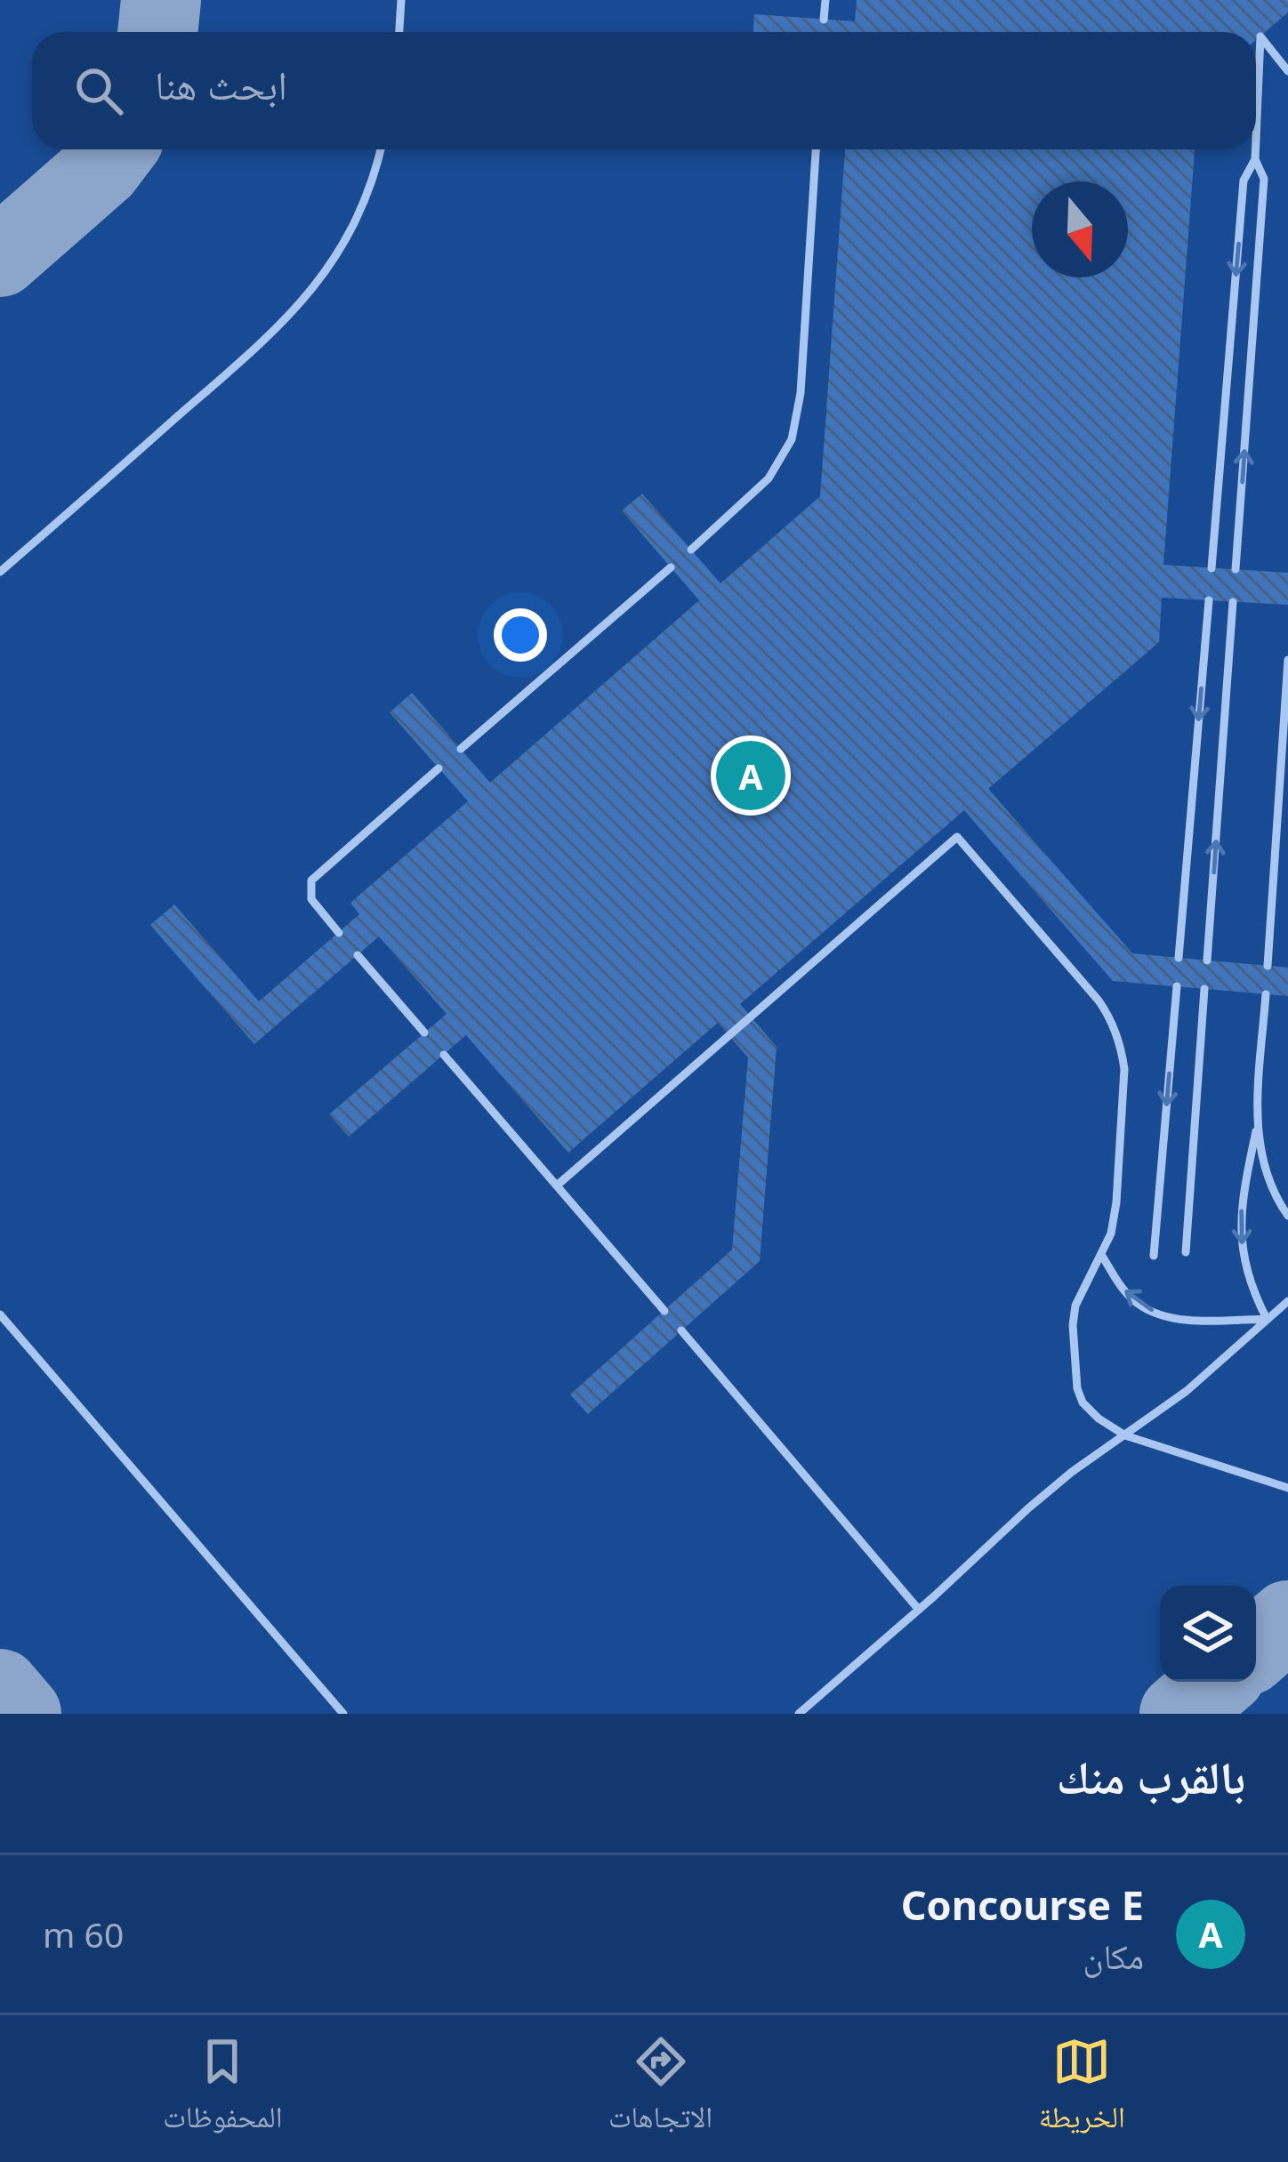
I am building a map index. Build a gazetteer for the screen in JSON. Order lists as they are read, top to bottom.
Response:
{
  "north": "bottom",
  "page": {
    "search": "ابحث هنا",
    "pins": "A",
    "heading": "بالقرب منك",
    "list": [
      {
        "mark": "A",
        "name": "Concourse E",
        "note": "مكان",
        "value": "60 m"
      }
    ],
    "nav": ["الخريطة", "الاتجاهات", "المحفوظات"]
  }
}
